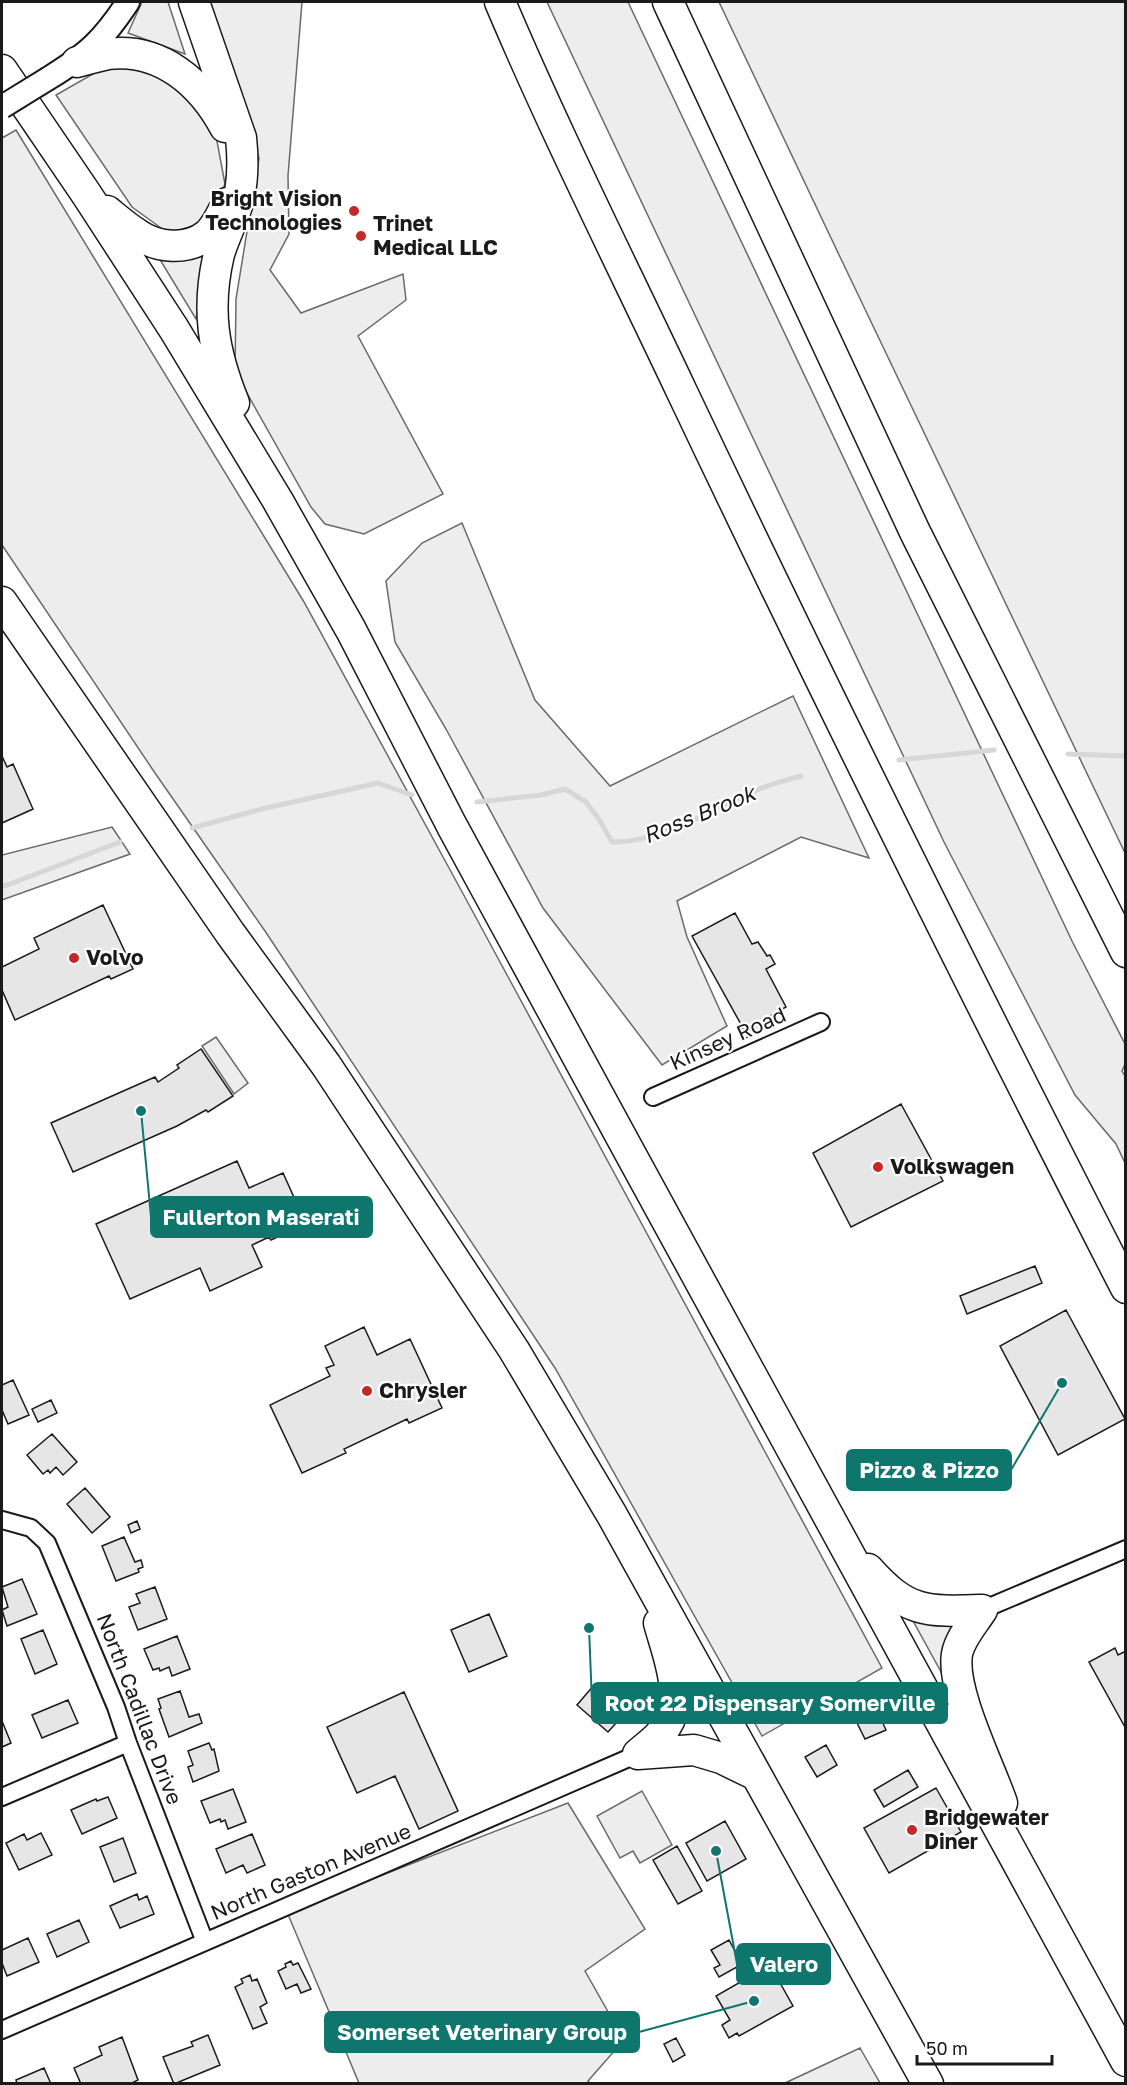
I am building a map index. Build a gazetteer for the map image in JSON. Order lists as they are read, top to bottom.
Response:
{
  "streets": {
    "street": ["Kinsey Road", "North Cadillac Drive", "North Gaston Avenue"]
  },
  "crossings": [
    ["North Cadillac Drive", "North Gaston Avenue"]
  ],
  "water": ["Ross Brook"],
  "places": [
    "Bright Vision Technologies",
    "Trinet Medical LLC",
    "Volvo",
    "Fullerton Maserati",
    "Volkswagen",
    "Pizzo & Pizzo",
    "Chrysler",
    "Root 22 Dispensary Somerville",
    "Bridgewater Diner",
    "Valero",
    "Somerset Veterinary Group"
  ],
  "scale_bar": "50 m"
}
